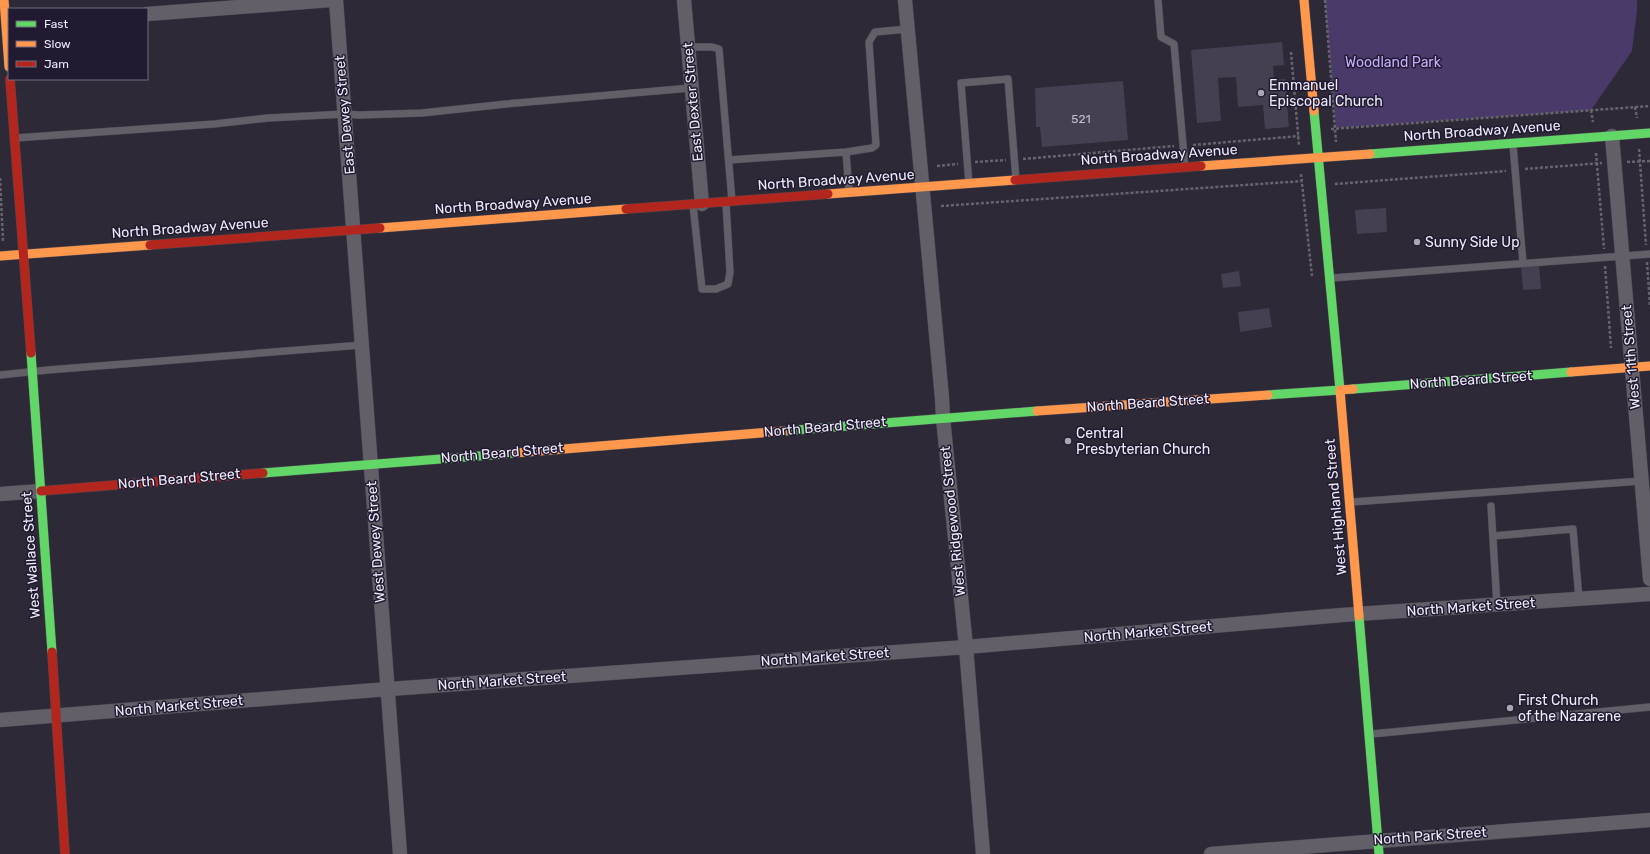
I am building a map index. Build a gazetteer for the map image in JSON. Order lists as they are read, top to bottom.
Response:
{
  "streets": {
    "street": [
      "East Dexter Street",
      "East Dewey Street",
      "North Broadway Avenue",
      "West 11th Street",
      "North Beard Street",
      "West Highland Street",
      "West Ridgewood Street",
      "West Dewey Street",
      "West Wallace Street",
      "North Market Street",
      "North Park Street"
    ]
  },
  "crossings": [
    ["East Dexter Street", "North Broadway Avenue"],
    ["East Dewey Street", "North Broadway Avenue"],
    ["East Dewey Street", "West Dewey Street"],
    ["North Broadway Avenue", "West 11th Street"],
    ["North Broadway Avenue", "West Highland Street"],
    ["North Broadway Avenue", "West Ridgewood Street"],
    ["North Broadway Avenue", "West Dewey Street"],
    ["North Broadway Avenue", "West Wallace Street"],
    ["West 11th Street", "North Beard Street"],
    ["North Beard Street", "West Highland Street"],
    ["North Beard Street", "West Ridgewood Street"],
    ["North Beard Street", "West Dewey Street"],
    ["North Beard Street", "West Wallace Street"],
    ["West Highland Street", "North Market Street"],
    ["West Highland Street", "North Park Street"],
    ["West Ridgewood Street", "North Market Street"],
    ["West Dewey Street", "North Market Street"],
    ["West Wallace Street", "North Market Street"]
  ],
  "parks": ["Woodland Park"],
  "places": [
    "Emmanuel Episcopal Church",
    "Sunny Side Up",
    "Central Presbyterian Church",
    "First Church of the Nazarene"
  ],
  "house_numbers": ["521"],
  "legend": ["Fast", "Slow", "Jam"]
}
